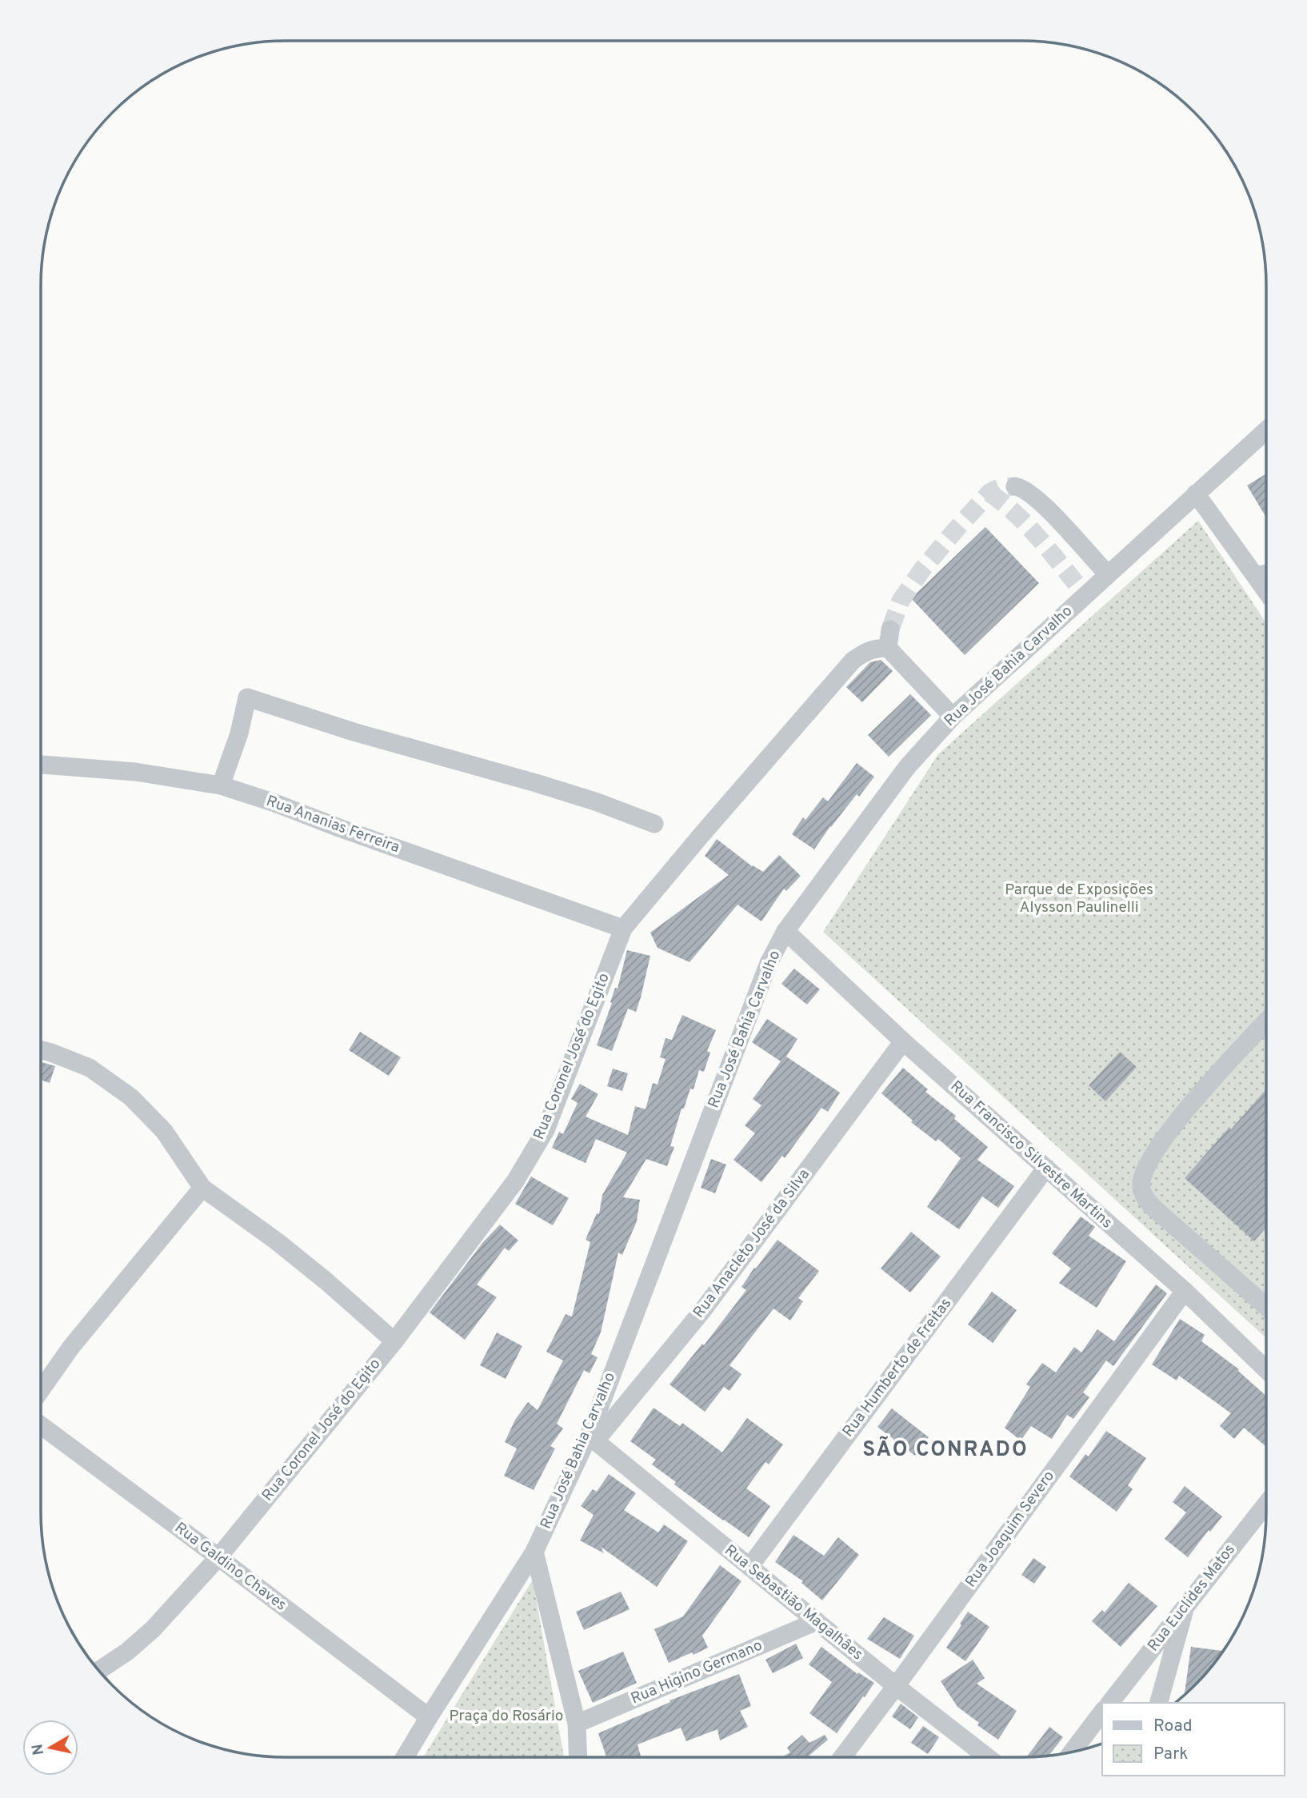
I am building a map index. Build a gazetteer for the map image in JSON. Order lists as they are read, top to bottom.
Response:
{
  "streets": {
    "street": [
      "Rua José Bahia Carvalho",
      "Rua Ananias Ferreira",
      "Rua Coronel José do Egito",
      "Rua Francisco Silvestre Martins",
      "Rua Anacleto José da Silva",
      "Rua Humberto de Freitas",
      "Rua Joaquim Severo",
      "Rua Galdino Chaves",
      "Rua Euclides Matos",
      "Rua Sebastião Magalhâes",
      "Rua Higino Germano"
    ]
  },
  "crossings": [
    ["Rua José Bahia Carvalho", "Rua Francisco Silvestre Martins"],
    ["Rua José Bahia Carvalho", "Rua Anacleto José da Silva"],
    ["Rua José Bahia Carvalho", "Rua Galdino Chaves"],
    ["Rua José Bahia Carvalho", "Rua Sebastião Magalhâes"],
    ["Rua Ananias Ferreira", "Rua Coronel José do Egito"],
    ["Rua Coronel José do Egito", "Rua Galdino Chaves"],
    ["Rua Francisco Silvestre Martins", "Rua Anacleto José da Silva"],
    ["Rua Francisco Silvestre Martins", "Rua Humberto de Freitas"],
    ["Rua Francisco Silvestre Martins", "Rua Joaquim Severo"],
    ["Rua Anacleto José da Silva", "Rua Sebastião Magalhâes"],
    ["Rua Humberto de Freitas", "Rua Sebastião Magalhâes"],
    ["Rua Joaquim Severo", "Rua Sebastião Magalhâes"],
    ["Rua Sebastião Magalhâes", "Rua Higino Germano"]
  ],
  "districts": ["SÃO CONRADO"],
  "parks": ["Parque de Exposições Alysson Paulinelli", "Praça do Rosário"],
  "legend": ["Road", "Park"],
  "north": "left"
}
